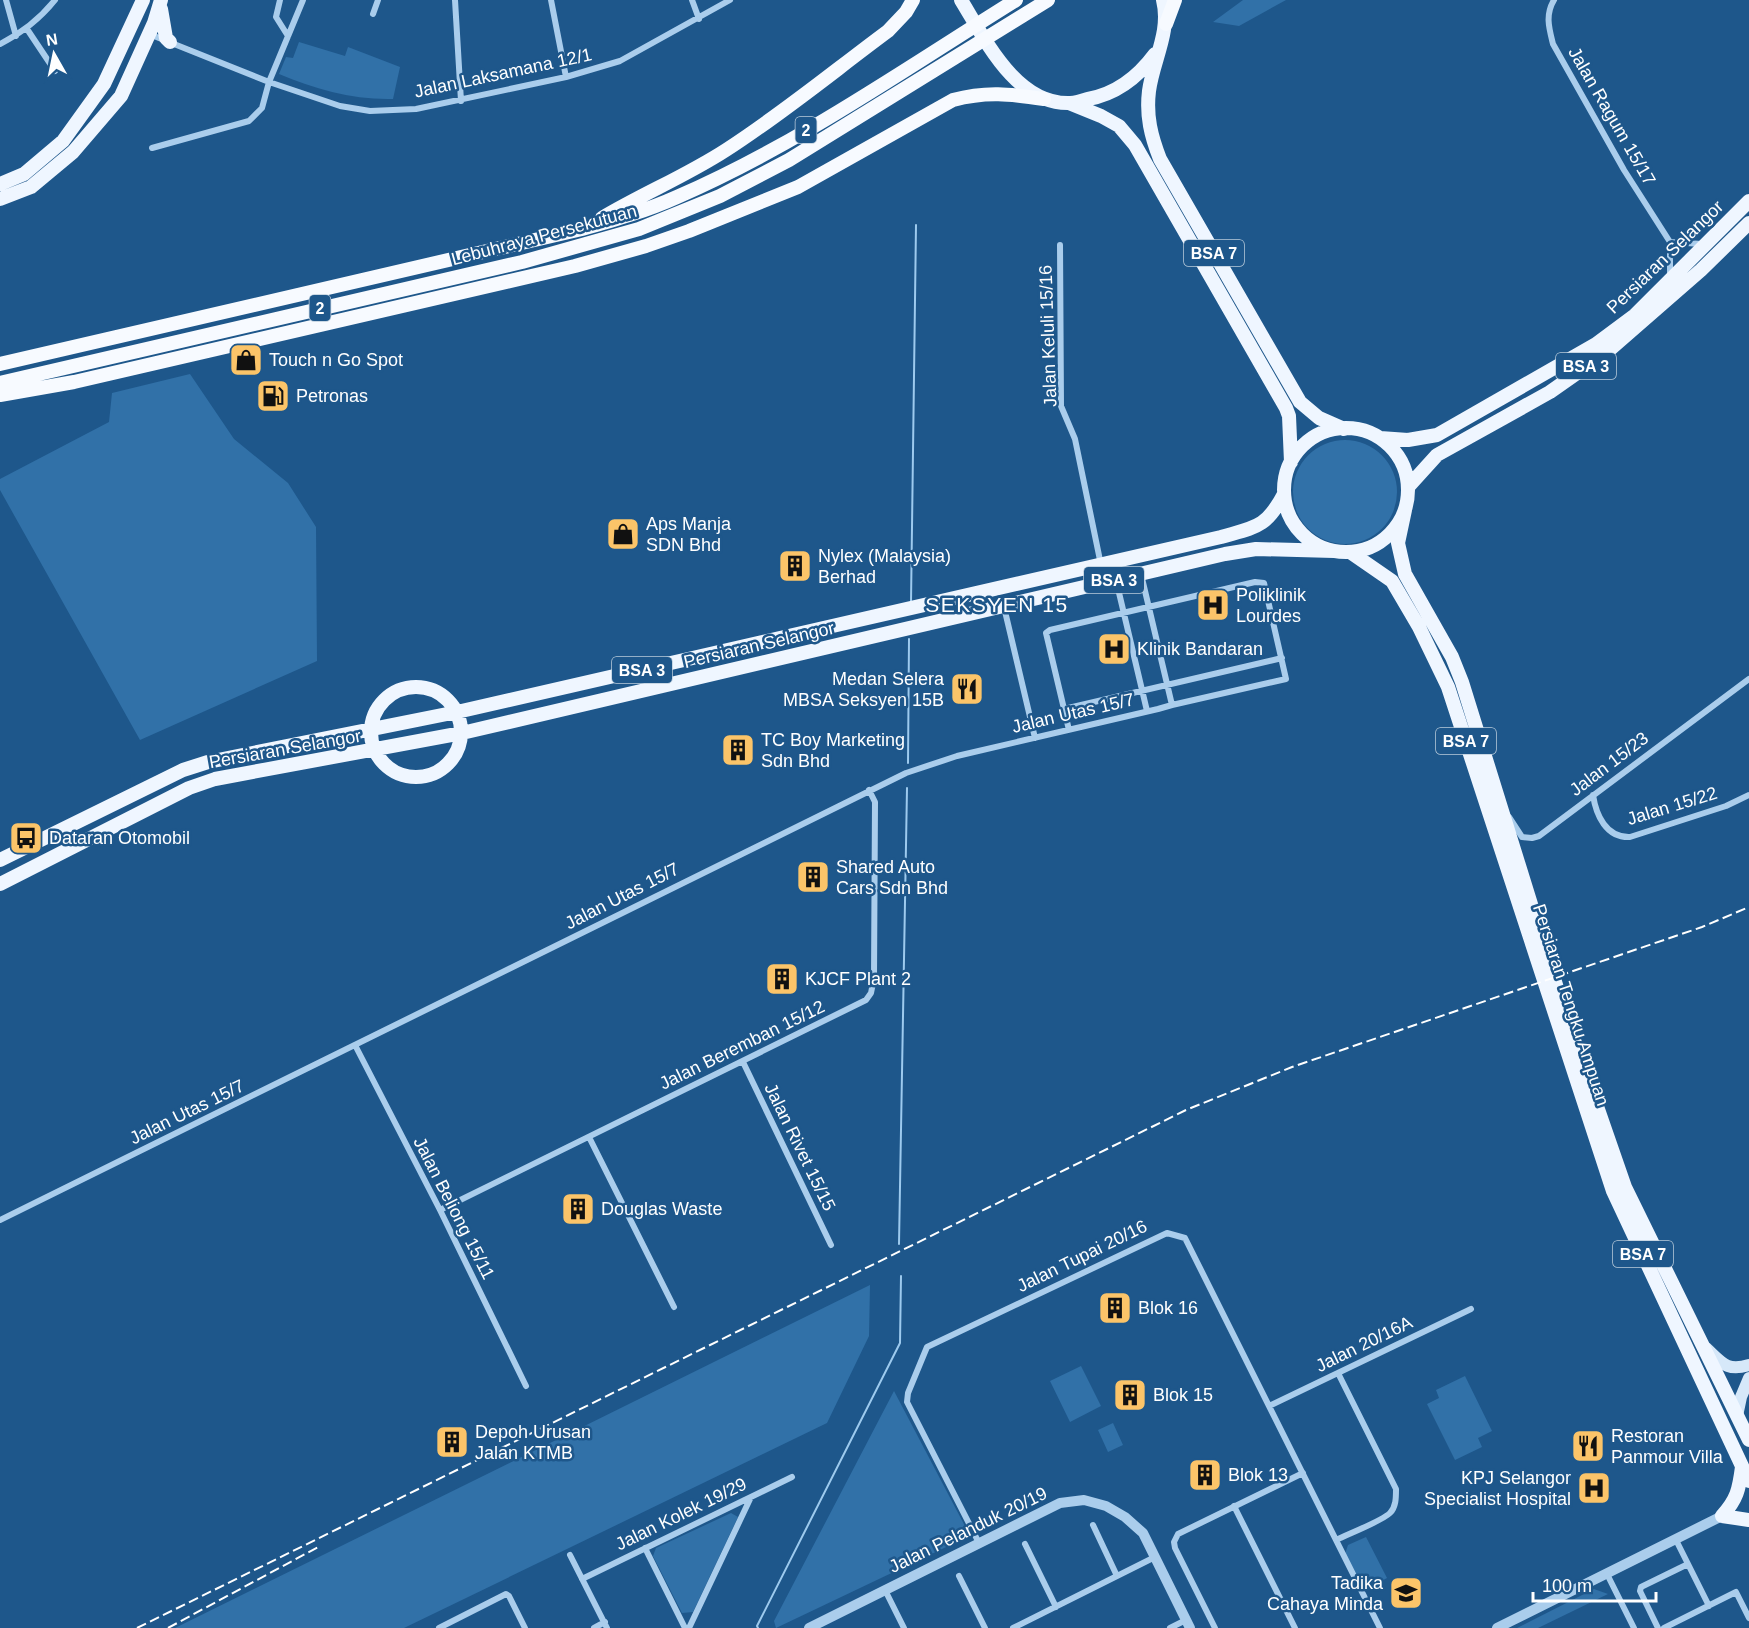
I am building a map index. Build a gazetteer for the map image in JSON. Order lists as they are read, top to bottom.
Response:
{
  "streets": {
    "highway": ["2", "Lebuhraya Persekutuan"],
    "main road": [
      "BSA 7",
      "Persiaran Selangor",
      "BSA 3",
      "Persiaran Tengku Ampuan"
    ],
    "street": [
      "Jalan Laksamana 12/1",
      "Jalan Ragum 15/17",
      "Jalan Keluli 15/16",
      "Jalan Utas 15/7",
      "Jalan 15/23",
      "Jalan 15/22",
      "Jalan Beremban 15/12",
      "Jalan Rivet 15/15",
      "Jalan Beliong 15/11",
      "Jalan Tupai 20/16",
      "Jalan 20/16A",
      "Jalan Kolek 19/29",
      "Jalan Pelanduk 20/19"
    ]
  },
  "crossings": [
    ["BSA 7", "Persiaran Selangor"],
    ["BSA 7", "Persiaran Tengku Ampuan"],
    ["Persiaran Selangor", "Jalan Keluli 15/16"],
    ["Persiaran Selangor", "Persiaran Tengku Ampuan"],
    ["Jalan Utas 15/7", "Jalan Beremban 15/12"],
    ["Jalan Utas 15/7", "Jalan Beliong 15/11"],
    ["Jalan 15/23", "Jalan 15/22"],
    ["Jalan 15/23", "Persiaran Tengku Ampuan"],
    ["Jalan Beremban 15/12", "Jalan Rivet 15/15"],
    ["Jalan Beremban 15/12", "Jalan Beliong 15/11"],
    ["Jalan Tupai 20/16", "Jalan 20/16A"],
    ["Jalan Tupai 20/16", "Jalan Pelanduk 20/19"]
  ],
  "districts": ["SEKSYEN 15"],
  "places": {
    "shop": ["Touch n Go Spot", "Aps Manja SDN Bhd"],
    "fuel station": ["Petronas"],
    "building": [
      "Nylex (Malaysia) Berhad",
      "TC Boy Marketing Sdn Bhd",
      "Shared Auto Cars Sdn Bhd",
      "KJCF Plant 2",
      "Douglas Waste",
      "Blok 16",
      "Blok 15",
      "Depoh Urusan Jalan KTMB",
      "Blok 13"
    ],
    "hospital": ["Poliklinik Lourdes", "Klinik Bandaran", "KPJ Selangor Specialist Hospital"],
    "restaurant": ["Medan Selera MBSA Seksyen 15B", "Restoran Panmour Villa"],
    "bus stop": ["Dataran Otomobil"],
    "school or university": ["Tadika Cahaya Minda"]
  },
  "scale_bar": "100 m",
  "north": "top"
}
